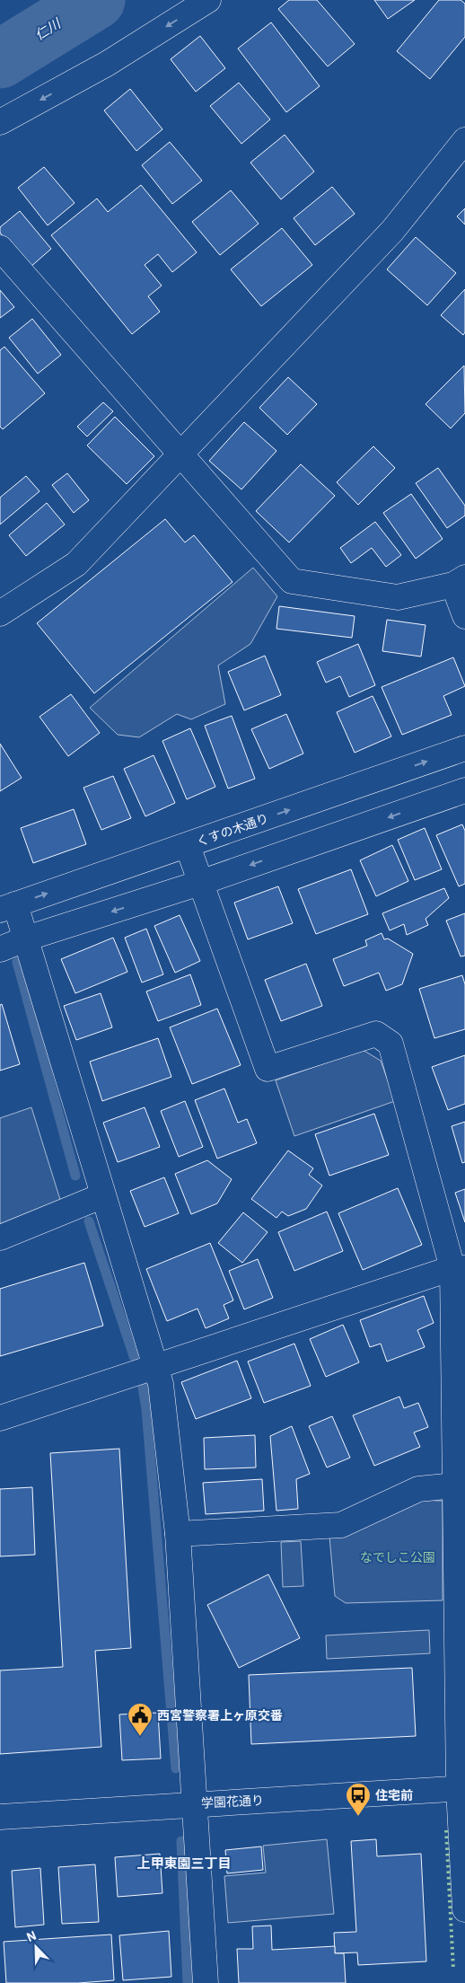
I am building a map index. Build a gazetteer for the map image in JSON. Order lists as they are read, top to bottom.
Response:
{
  "streets": {
    "street": ["くすの木通り", "学園花通り"]
  },
  "districts": ["上甲東園三丁目"],
  "water": ["仁川"],
  "parks": ["なでしこ公園"],
  "places": {
    "public building": ["西宮警察署上ヶ原交番"],
    "bus stop": ["住宅前"]
  },
  "north": "top left"
}
